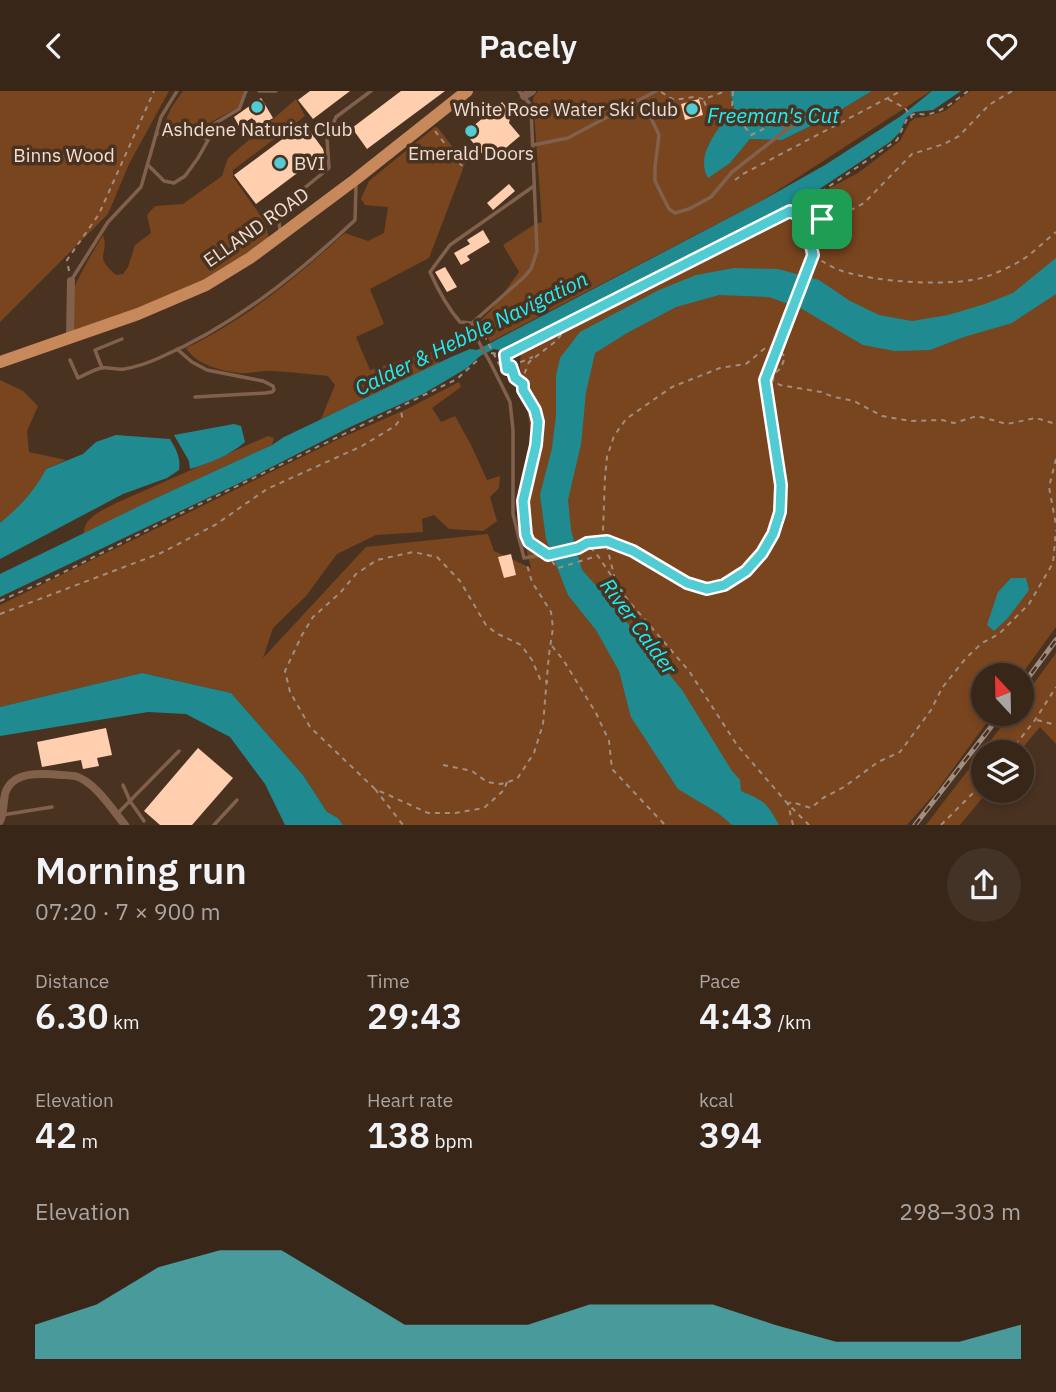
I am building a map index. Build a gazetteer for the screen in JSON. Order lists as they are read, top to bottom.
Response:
{
  "streets": {
    "main road": ["ELLAND ROAD"]
  },
  "water": ["Freeman's Cut", "Calder & Hebble Navigation", "River Calder"],
  "parks": ["Binns Wood"],
  "places": [
    "Ashdene Naturist Club",
    "White Rose Water Ski Club",
    "Emerald Doors",
    "BVI"
  ],
  "north": "top",
  "page": {
    "header": "Pacely",
    "heading": ["Morning run", "07:20 · 7 × 900 m"],
    "stats": [
      ["Distance", "6.30 km"],
      ["Time", "29:43"],
      ["Pace", "4:43 /km"],
      ["Elevation", "42 m"],
      ["Heart rate", "138 bpm"],
      ["kcal", "394"]
    ],
    "chart": ["Elevation", "298–303 m"]
  }
}
